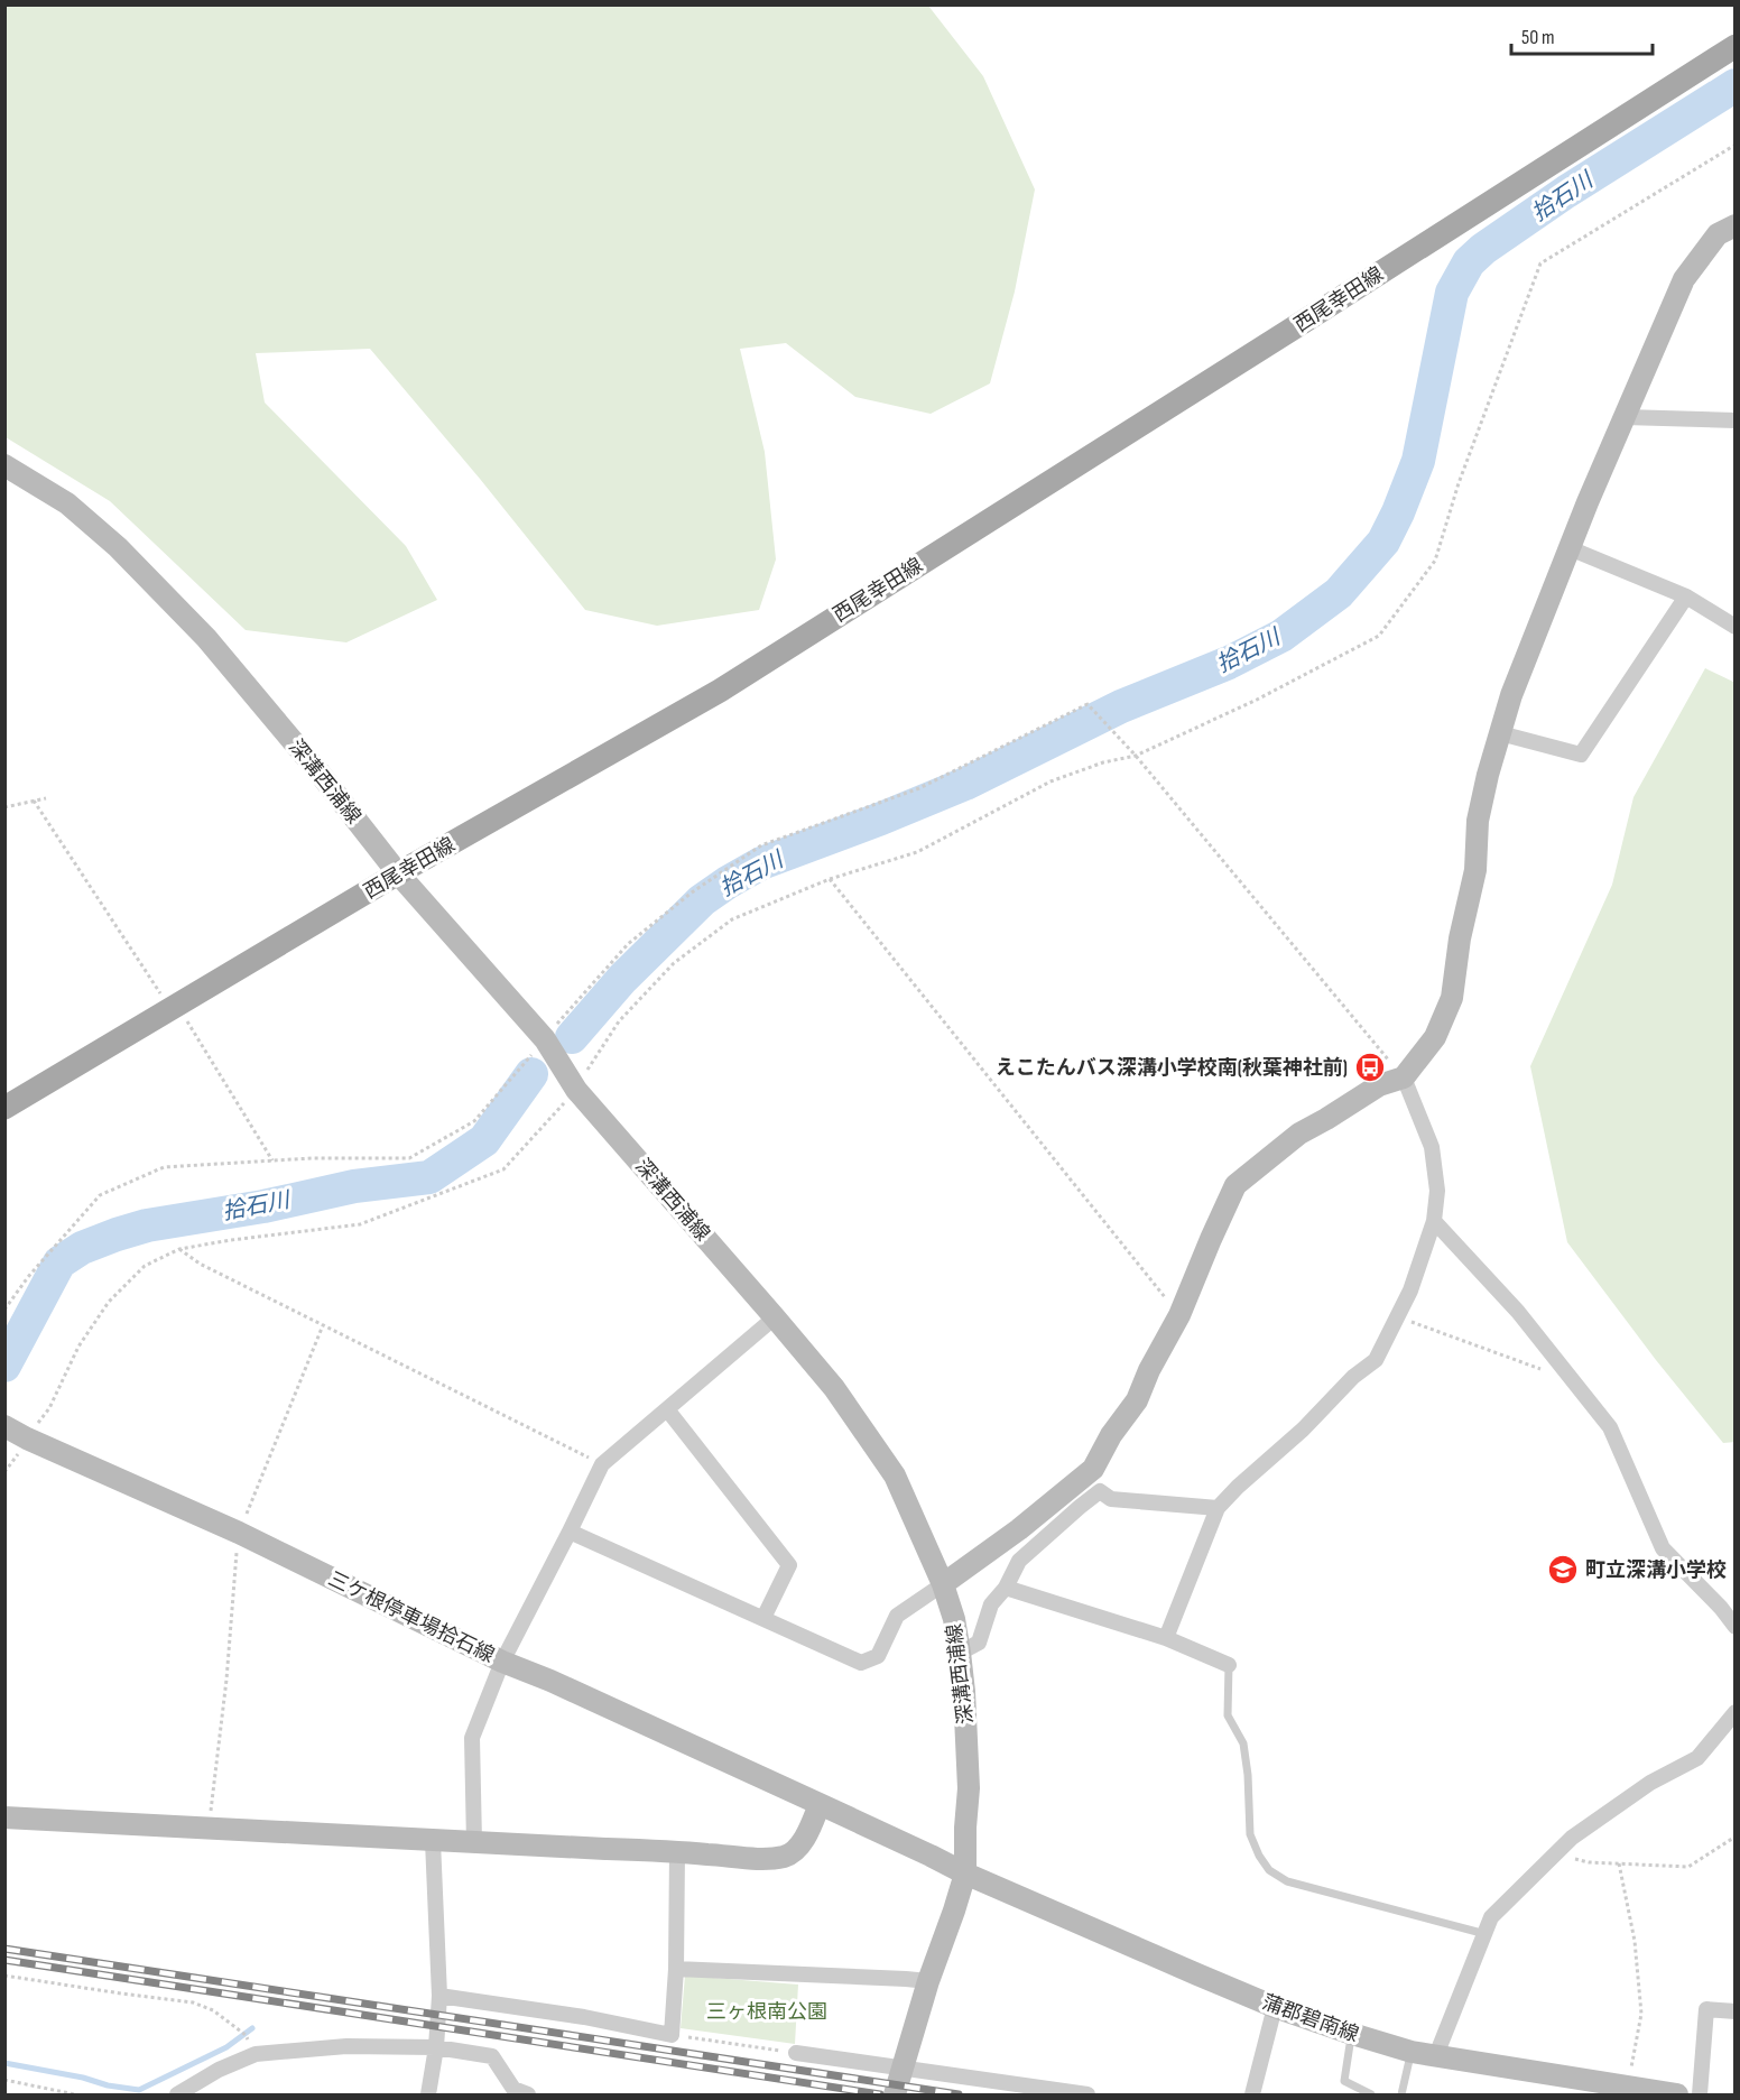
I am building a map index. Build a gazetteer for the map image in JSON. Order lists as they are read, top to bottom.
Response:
{
  "streets": {
    "main road": [
      "西尾幸田線",
      "深溝西浦線",
      "三ケ根停車場拾石線",
      "蒲郡碧南線"
    ]
  },
  "crossings": [
    ["西尾幸田線", "深溝西浦線"],
    ["深溝西浦線", "三ケ根停車場拾石線"],
    ["深溝西浦線", "蒲郡碧南線"],
    ["三ケ根停車場拾石線", "蒲郡碧南線"]
  ],
  "water": ["拾石川"],
  "parks": ["三ヶ根南公園"],
  "places": {
    "bus stop": ["えこたんバス深溝小学校南(秋葉神社前)"],
    "school or university": ["町立深溝小学校"]
  },
  "scale_bar": "50 m"
}
